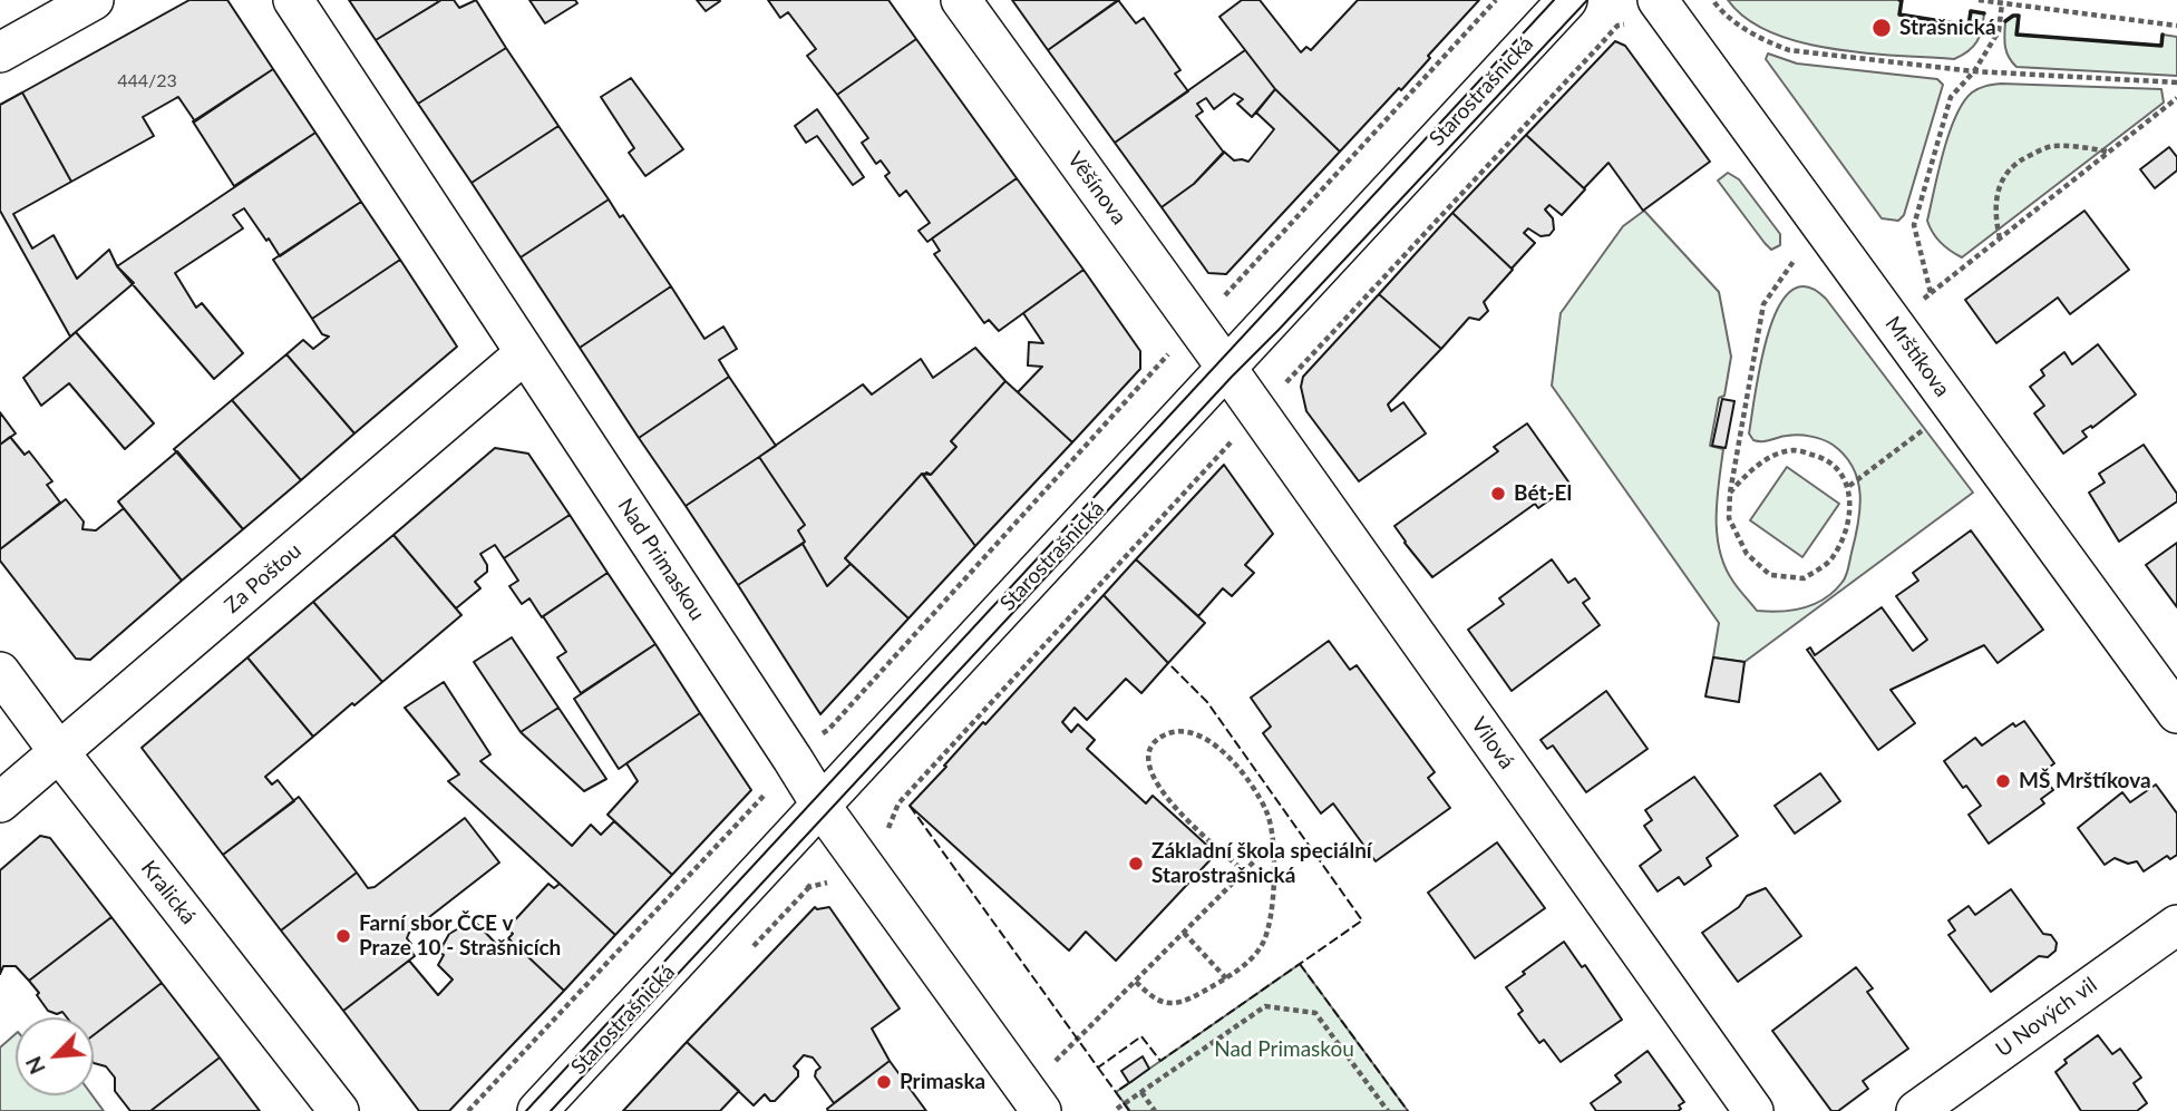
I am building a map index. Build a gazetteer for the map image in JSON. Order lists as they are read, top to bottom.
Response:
{
  "streets": {
    "street": [
      "Starostrašnická",
      "Věšínova",
      "Mrštíkova",
      "Nad Primaskou",
      "Za Poštou",
      "Vilová",
      "Kralická",
      "U Nových vil"
    ]
  },
  "crossings": [
    ["Starostrašnická", "Věšínova"],
    ["Starostrašnická", "Nad Primaskou"],
    ["Starostrašnická", "Vilová"],
    ["Věšínova", "Vilová"],
    ["Nad Primaskou", "Za Poštou"],
    ["Za Poštou", "Kralická"]
  ],
  "parks": ["Nad Primaskou"],
  "places": [
    "Strašnická",
    "Bét-El",
    "MŠ Mrštíkova",
    "Základní škola speciální Starostrašnická",
    "Farní sbor ČCE v Praze 10 - Strašnicích",
    "Primaska"
  ],
  "house_numbers": ["444/23"],
  "north": "bottom left"
}
